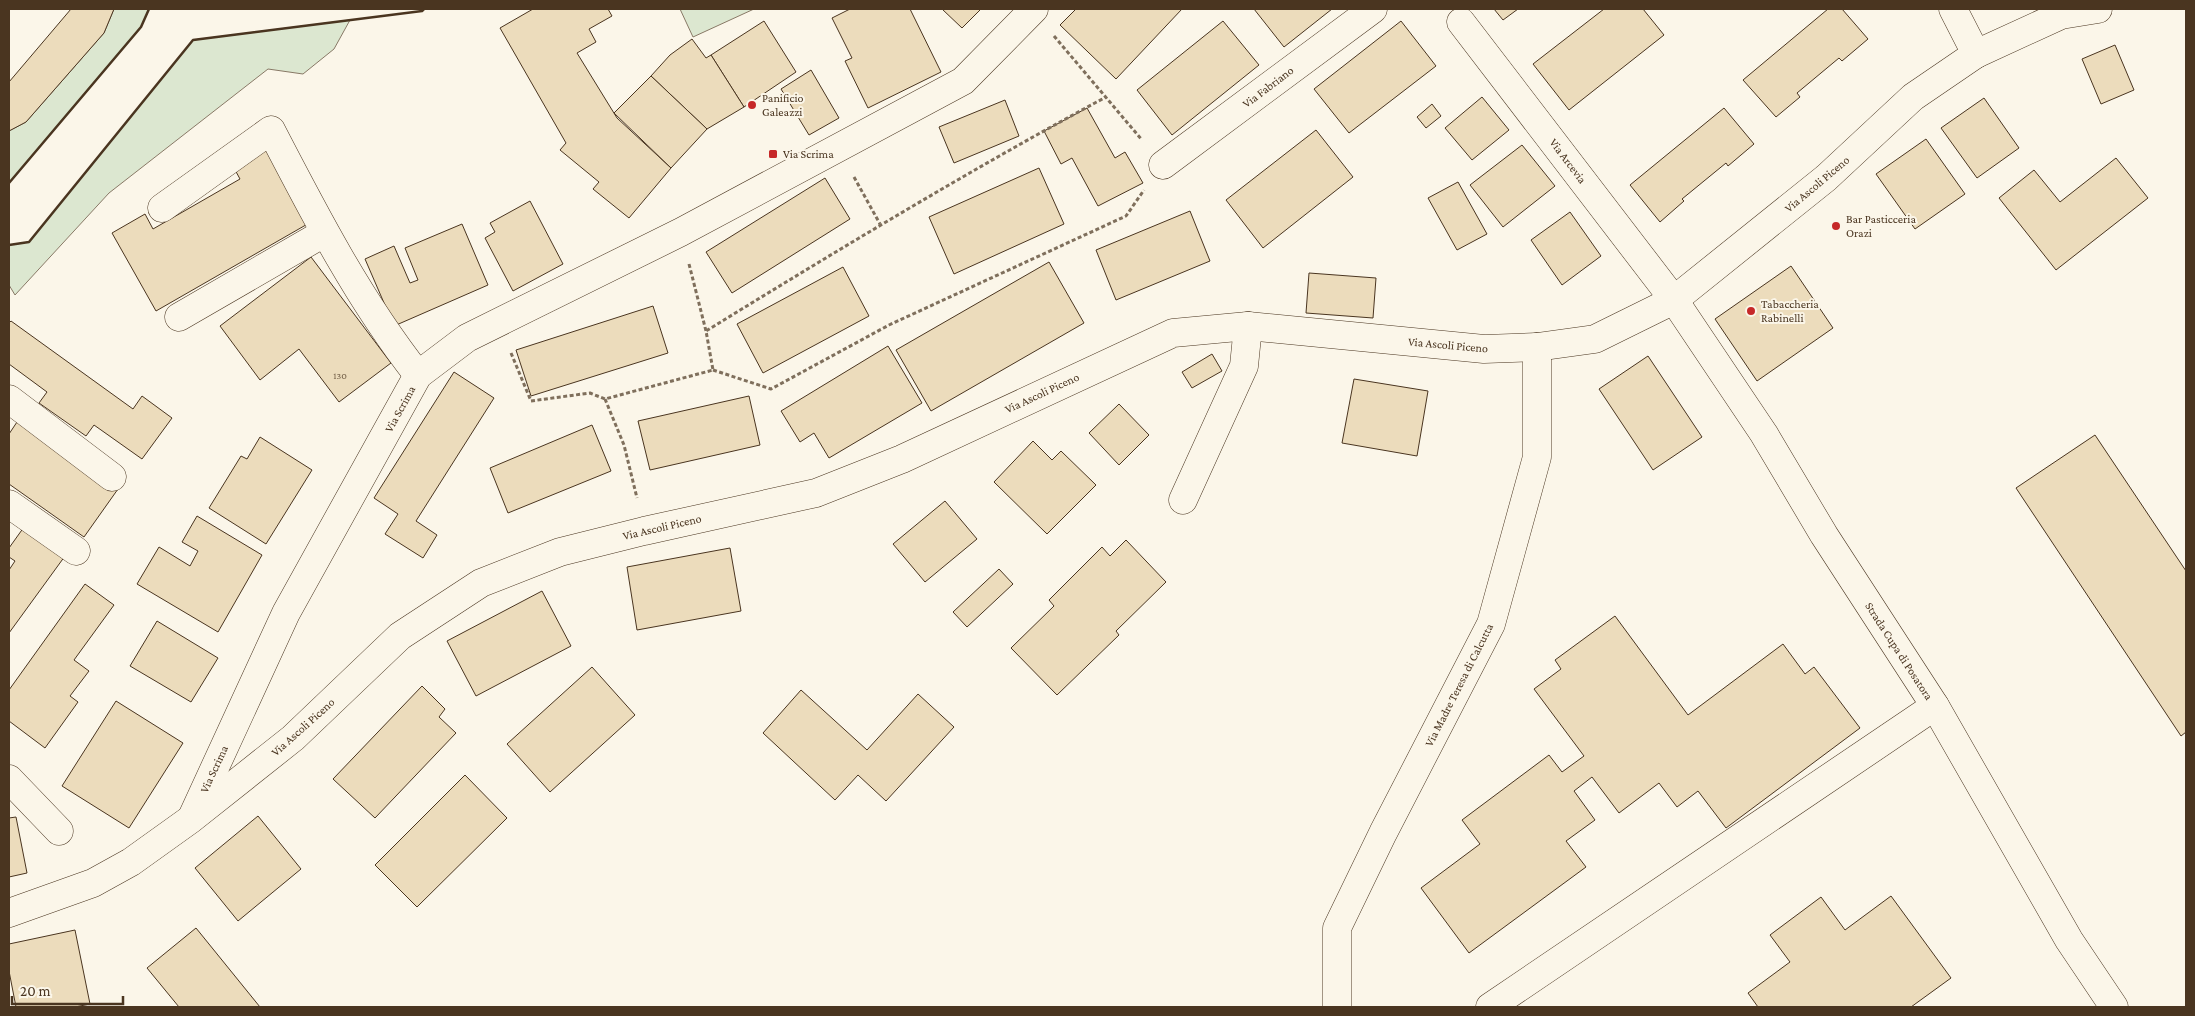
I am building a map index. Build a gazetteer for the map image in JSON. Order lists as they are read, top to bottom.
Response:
{
  "streets": {
    "street": [
      "Via Fabriano",
      "Via Arcevia",
      "Via Ascoli Piceno",
      "Via Scrima",
      "Strada Cupa di Posatora",
      "Via Madre Teresa di Calcutta"
    ]
  },
  "crossings": [
    ["Via Arcevia", "Via Ascoli Piceno"],
    ["Via Arcevia", "Strada Cupa di Posatora"],
    ["Via Ascoli Piceno", "Via Scrima"],
    ["Via Ascoli Piceno", "Strada Cupa di Posatora"],
    ["Via Ascoli Piceno", "Via Madre Teresa di Calcutta"]
  ],
  "places": {
    "other": ["Panificio Galeazzi", "Bar Pasticceria Orazi", "Tabaccheria Rabinelli"],
    "transit": ["Via Scrima"]
  },
  "house_numbers": ["130"],
  "scale_bar": "20 m"
}
